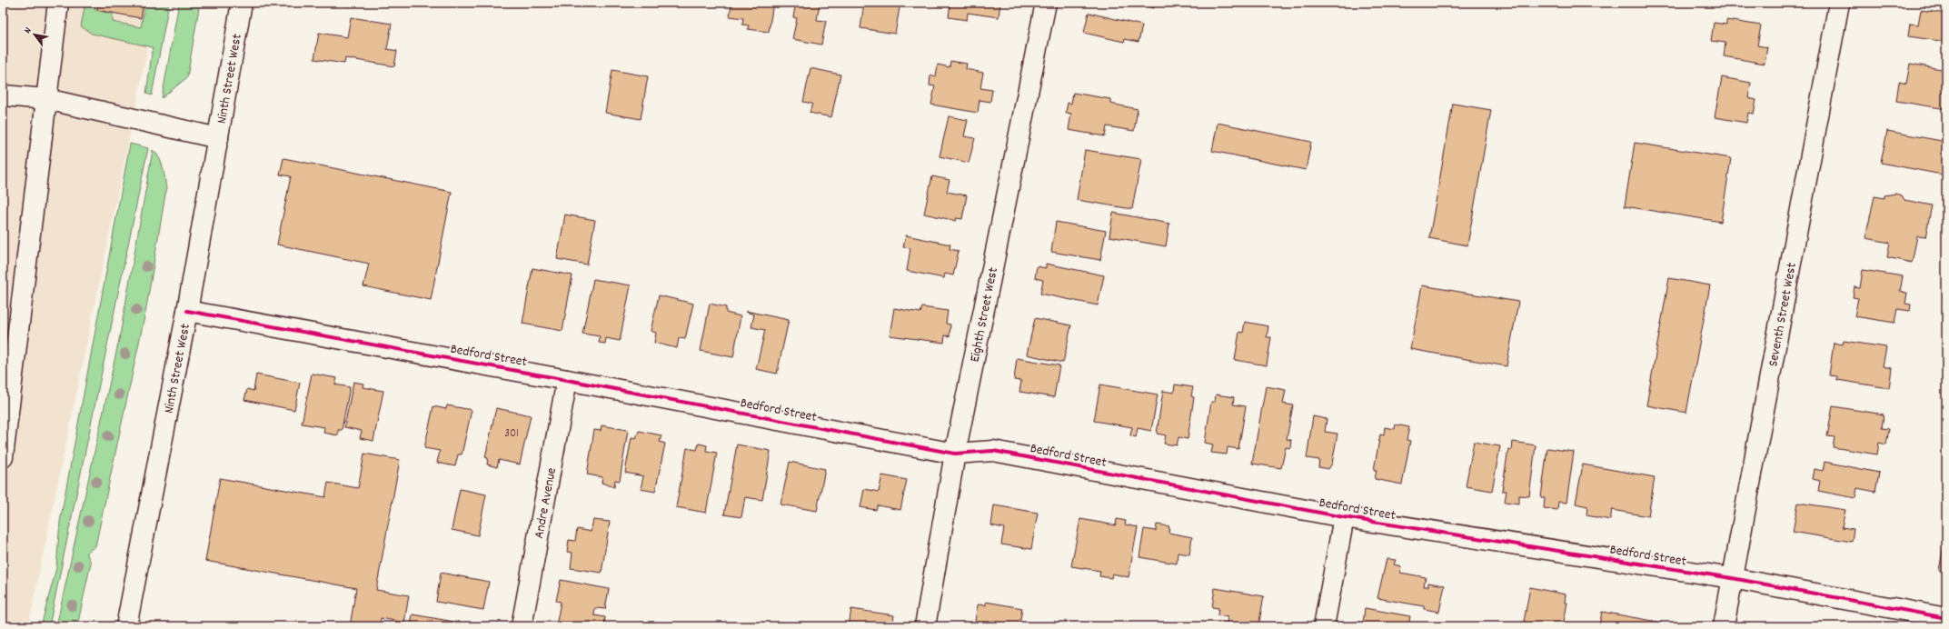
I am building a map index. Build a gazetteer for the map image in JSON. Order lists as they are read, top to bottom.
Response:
{
  "streets": {
    "street": [
      "Ninth Street West",
      "Eighth Street West",
      "Seventh Street West",
      "Bedford Street",
      "Andre Avenue"
    ]
  },
  "crossings": [
    ["Ninth Street West", "Bedford Street"],
    ["Eighth Street West", "Bedford Street"],
    ["Seventh Street West", "Bedford Street"],
    ["Bedford Street", "Andre Avenue"]
  ],
  "house_numbers": ["301"],
  "north": "top left"
}
